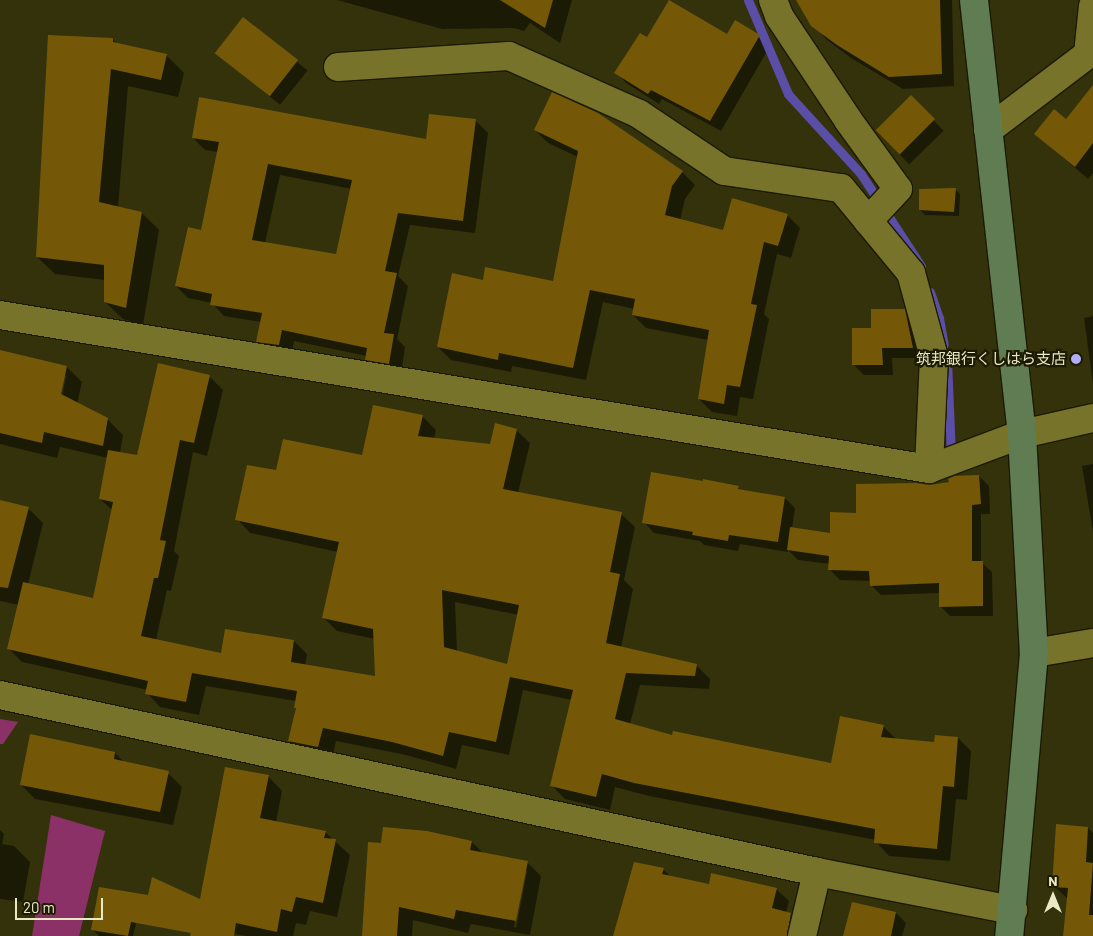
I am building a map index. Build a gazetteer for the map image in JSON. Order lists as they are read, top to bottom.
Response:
{
  "places": ["筑邦銀行くしはら支店"],
  "scale_bar": "20 m",
  "north": "top"
}
